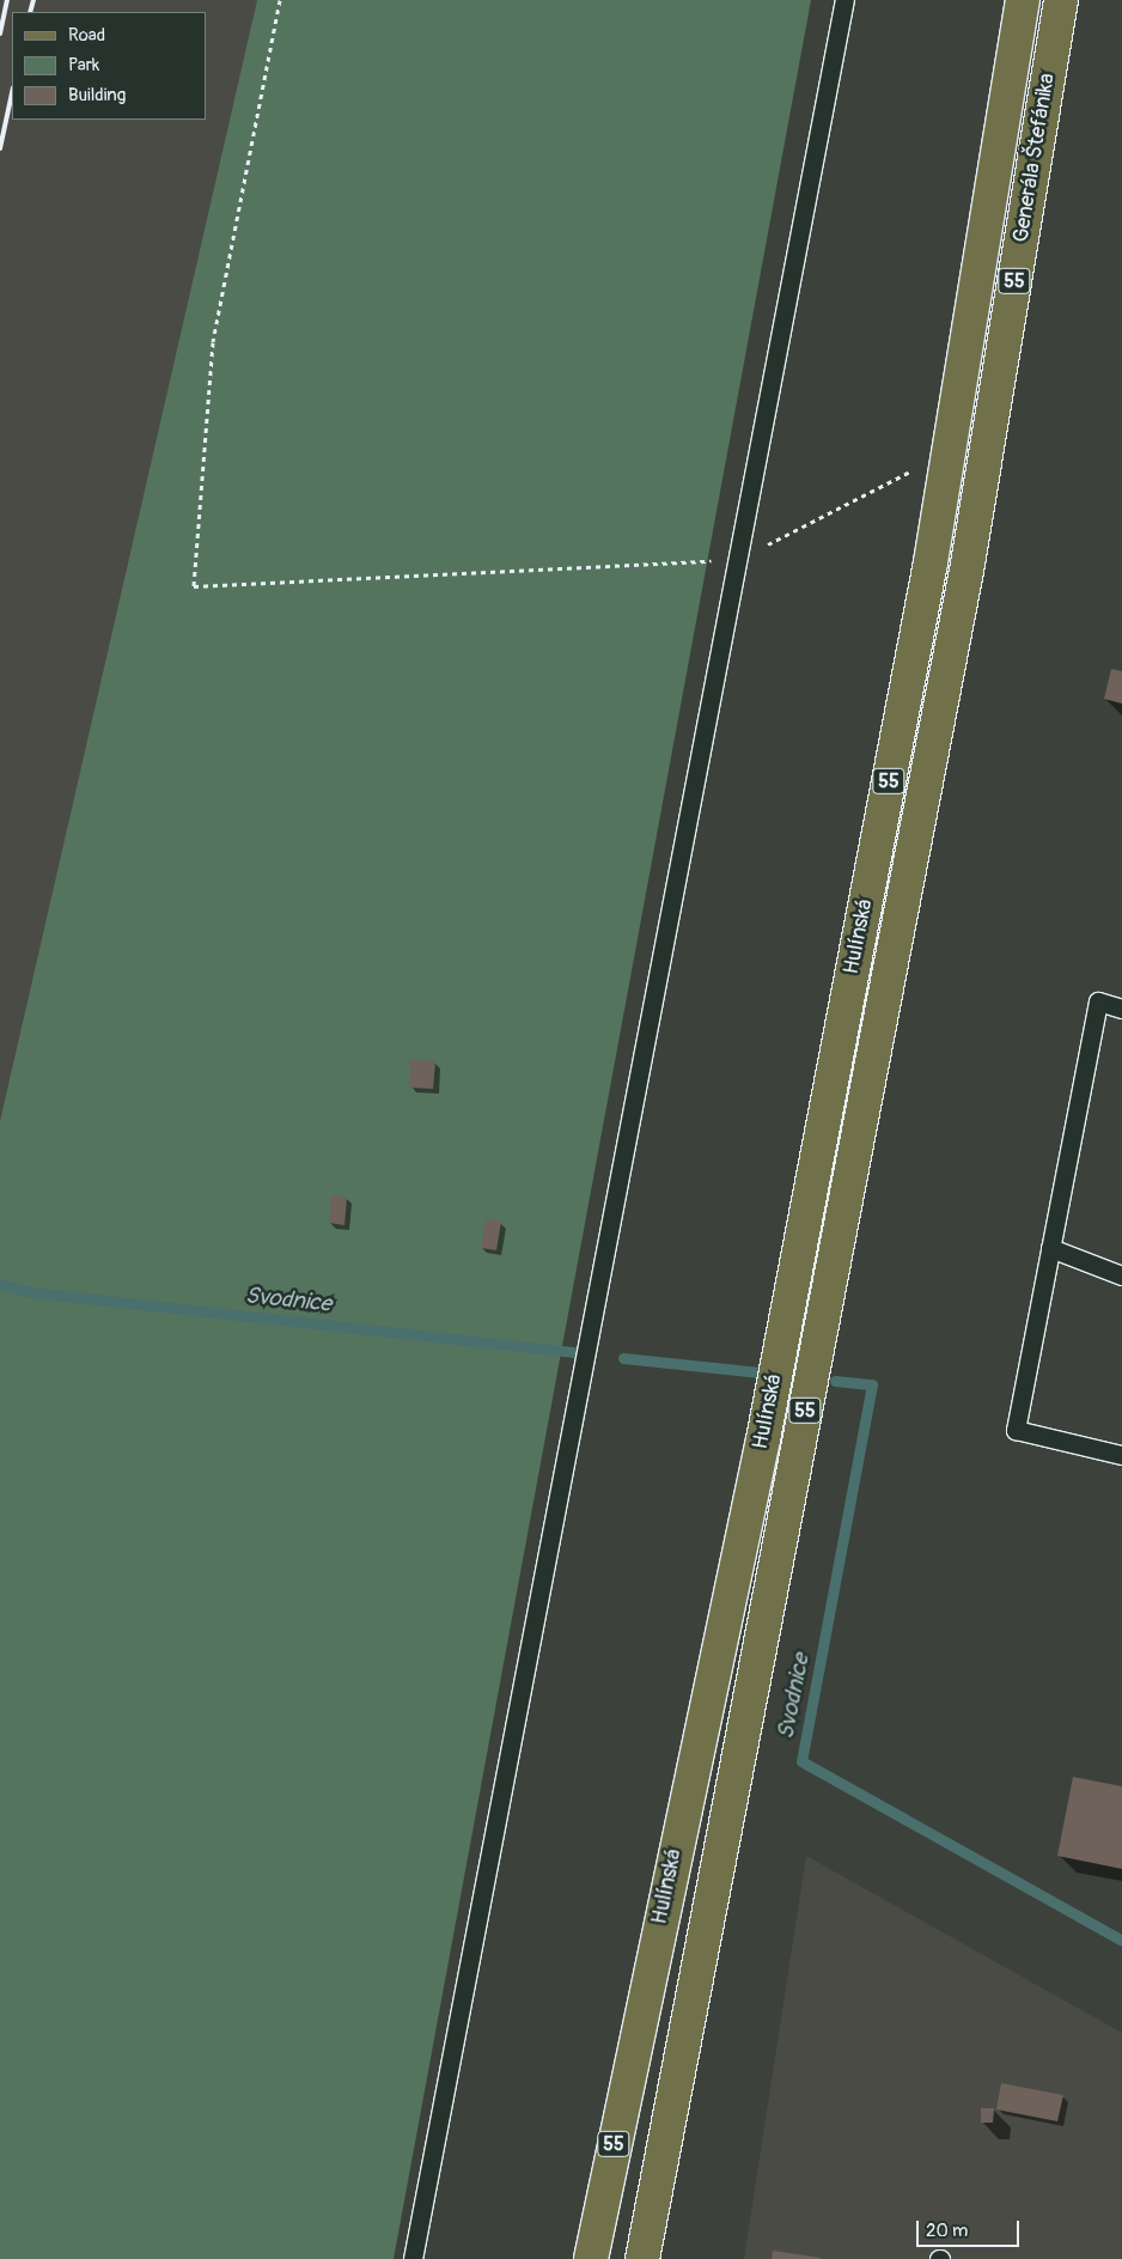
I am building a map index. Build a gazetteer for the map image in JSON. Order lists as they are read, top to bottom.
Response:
{
  "streets": {
    "main road": ["Generála Štefánika", "55", "Hulínská"]
  },
  "crossings": [
    ["Generála Štefánika", "Hulínská"]
  ],
  "water": ["Svodnice"],
  "legend": ["Road", "Park", "Building"],
  "scale_bar": "20 m"
}
